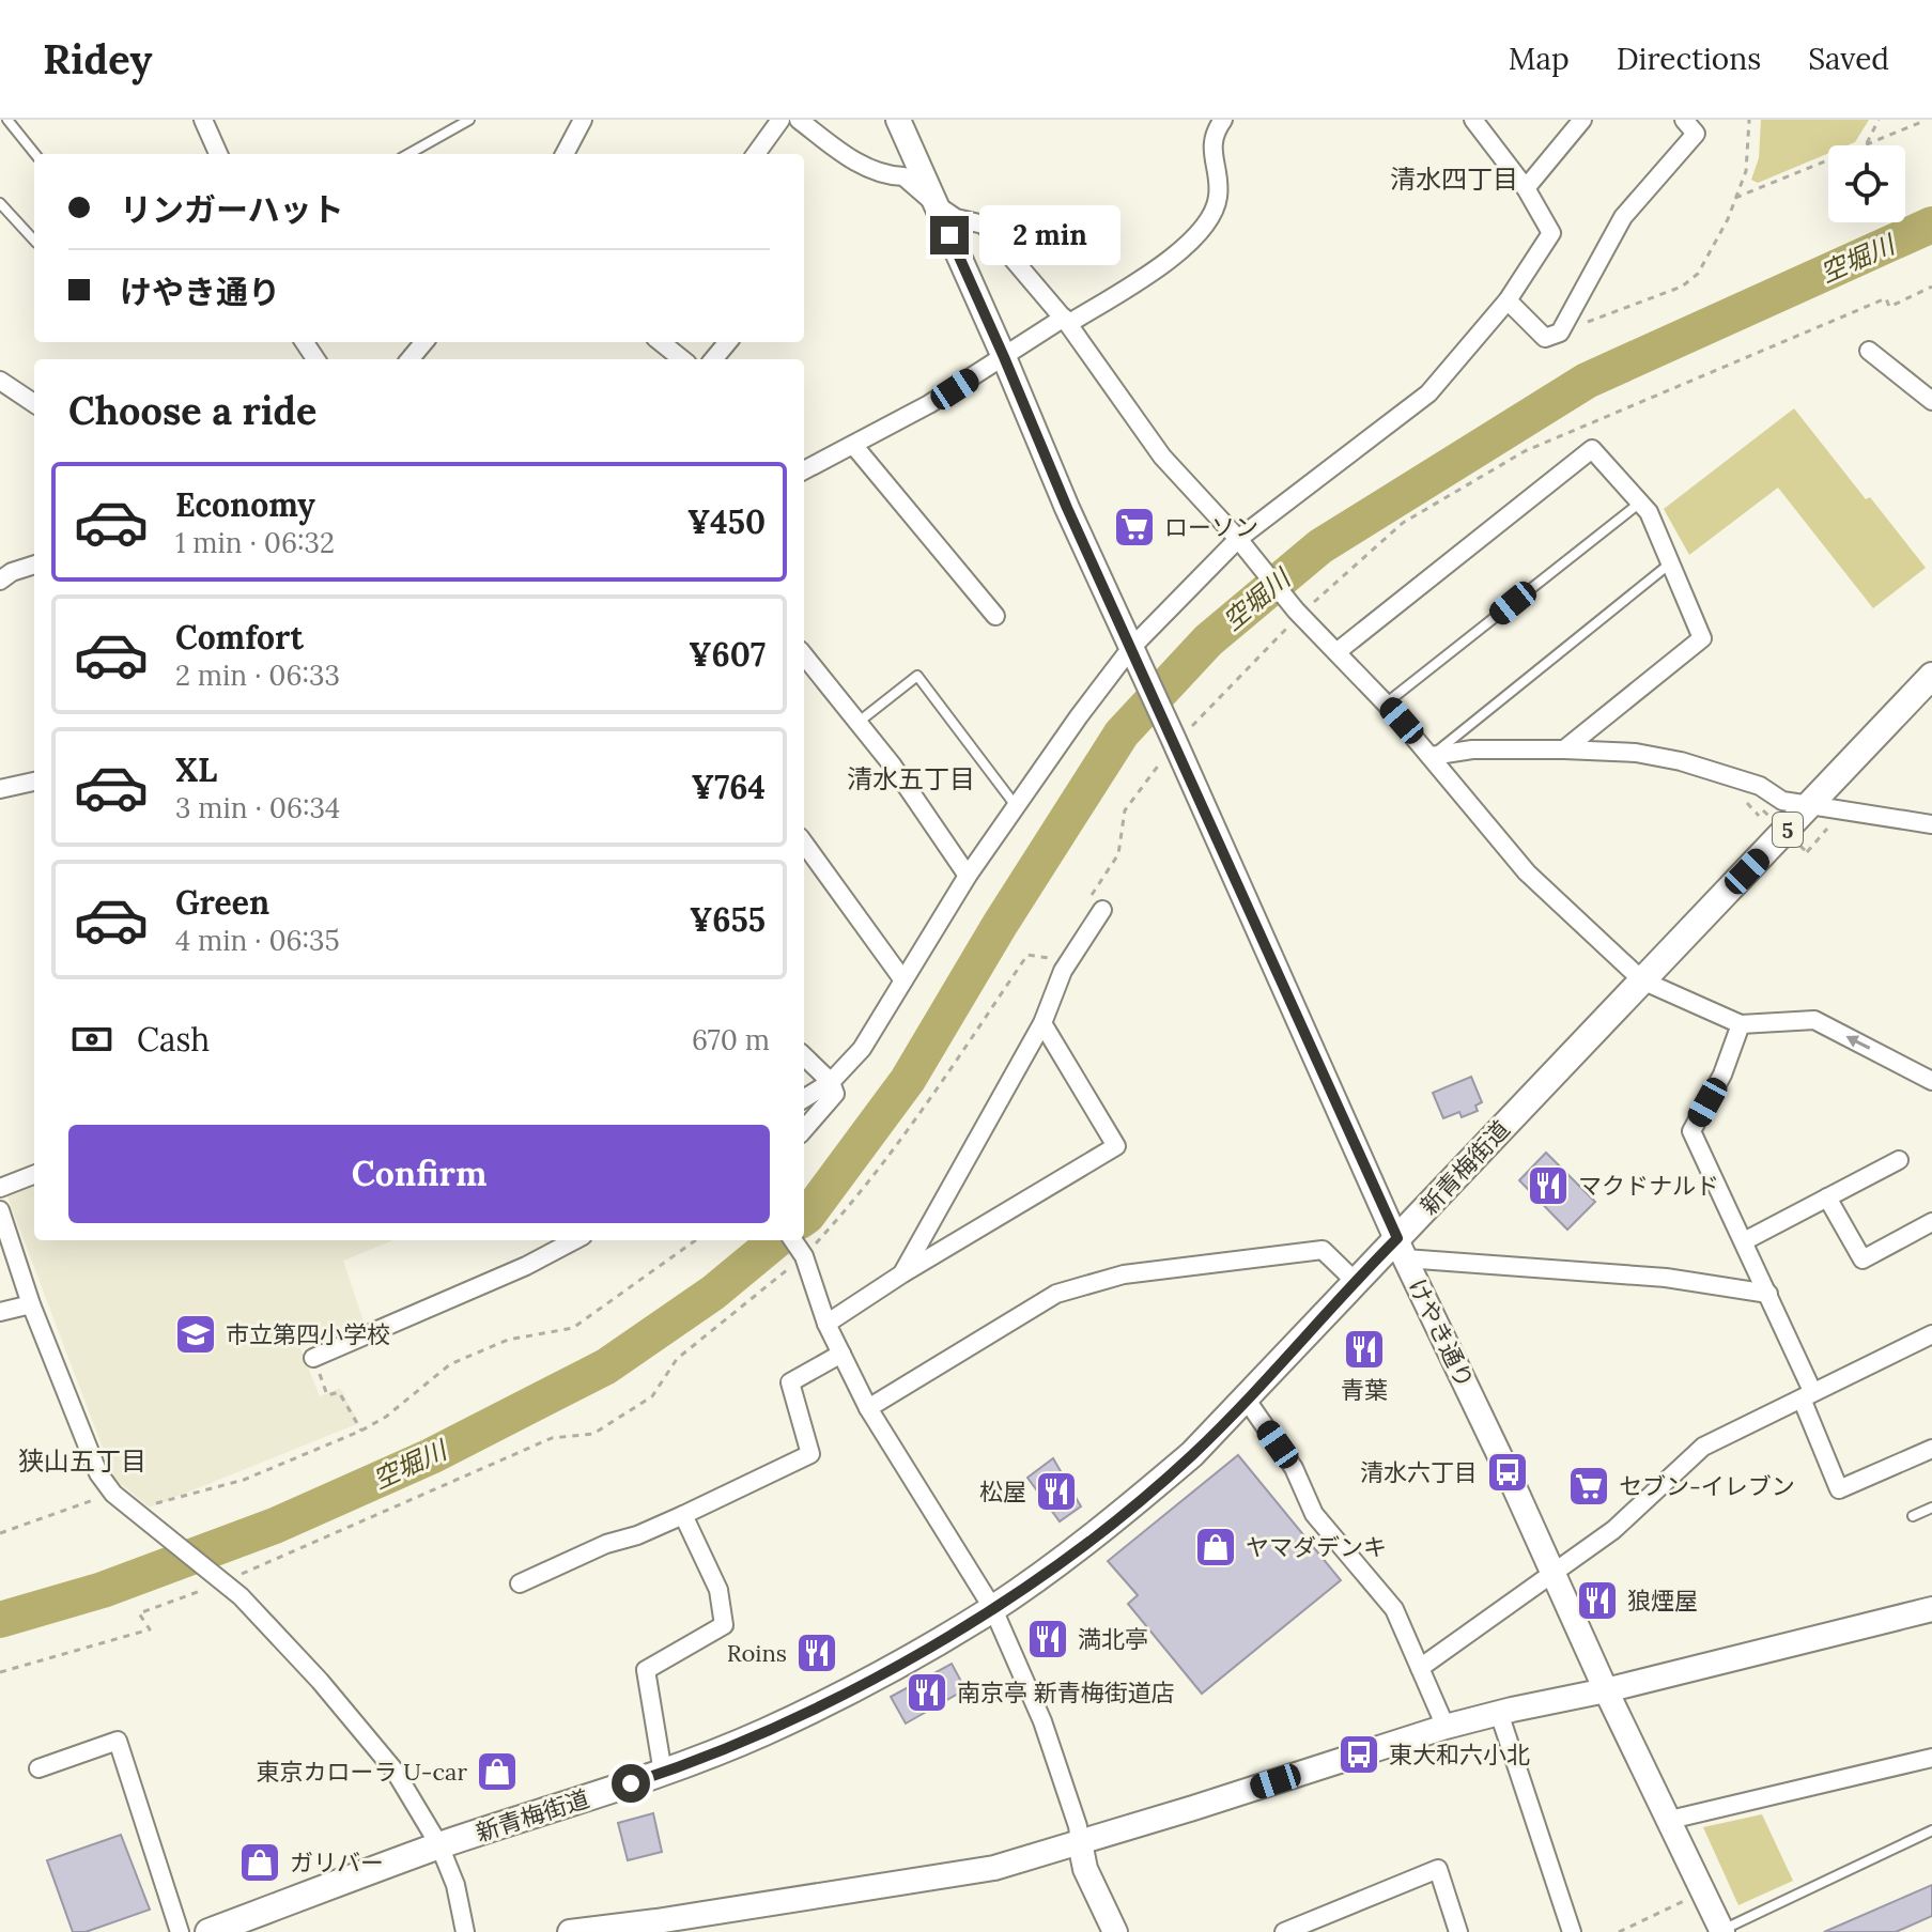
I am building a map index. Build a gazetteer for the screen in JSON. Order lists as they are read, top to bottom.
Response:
{
  "streets": {
    "main road": ["5", "新青梅街道"],
    "street": ["けやき通り"]
  },
  "crossings": [
    ["新青梅街道", "けやき通り"]
  ],
  "districts": ["清水四丁目", "清水五丁目", "狭山五丁目"],
  "water": ["空堀川"],
  "places": {
    "supermarket": ["ローソン", "セブン-イレブン"],
    "restaurant": [
      "マクドナルド",
      "青葉",
      "松屋",
      "狼煙屋",
      "満北亭",
      "Roins",
      "南京亭 新青梅街道店"
    ],
    "school or university": ["市立第四小学校"],
    "bus stop": ["清水六丁目", "東大和六小北"],
    "shop": ["ヤマダデンキ", "東京カローラ U-car", "ガリバー"]
  },
  "page": {
    "header": "Ridey",
    "nav": ["Map", "Directions", "Saved"],
    "banner": ["リンガーハット", "けやき通り"],
    "bubble": "2 min",
    "heading": "Choose a ride",
    "list": [
      {
        "name": "Economy",
        "note": "1 min · 06:32",
        "value": "¥450"
      },
      {
        "name": "Comfort",
        "note": "2 min · 06:33",
        "value": "¥607"
      },
      {
        "name": "XL",
        "note": "3 min · 06:34",
        "value": "¥764"
      },
      {
        "name": "Green",
        "note": "4 min · 06:35",
        "value": "¥655"
      }
    ],
    "pay": ["Cash", "670 m"],
    "buttons": "Confirm"
  }
}
